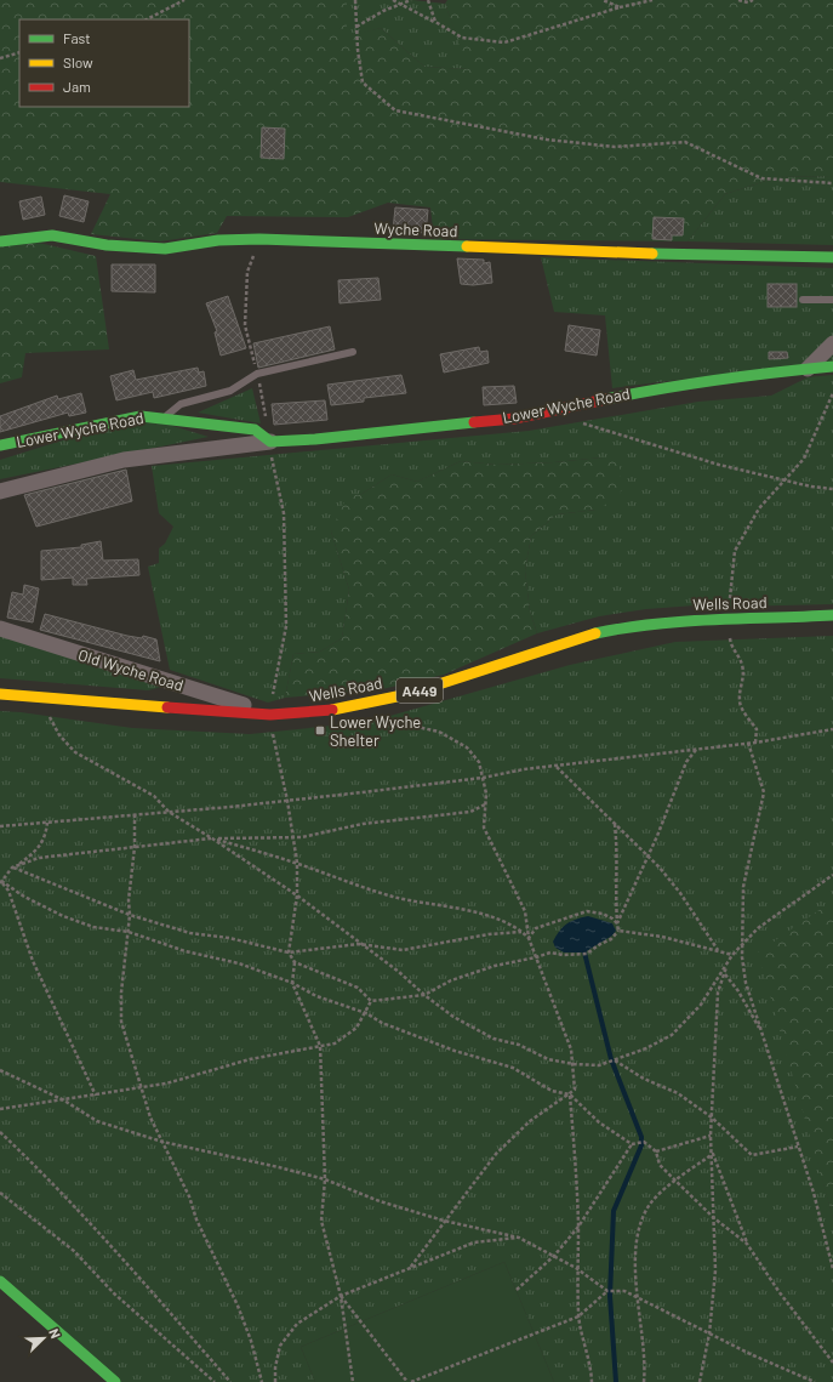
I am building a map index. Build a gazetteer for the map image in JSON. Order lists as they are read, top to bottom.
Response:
{
  "streets": {
    "main road": [
      "Wyche Road",
      "Lower Wyche Road",
      "Wells Road",
      "A449"
    ],
    "street": ["Old Wyche Road"]
  },
  "crossings": [
    ["Wells Road", "Old Wyche Road"]
  ],
  "places": {
    "transit": ["Lower Wyche Shelter"]
  },
  "legend": ["Fast", "Slow", "Jam"],
  "north": "top right"
}
